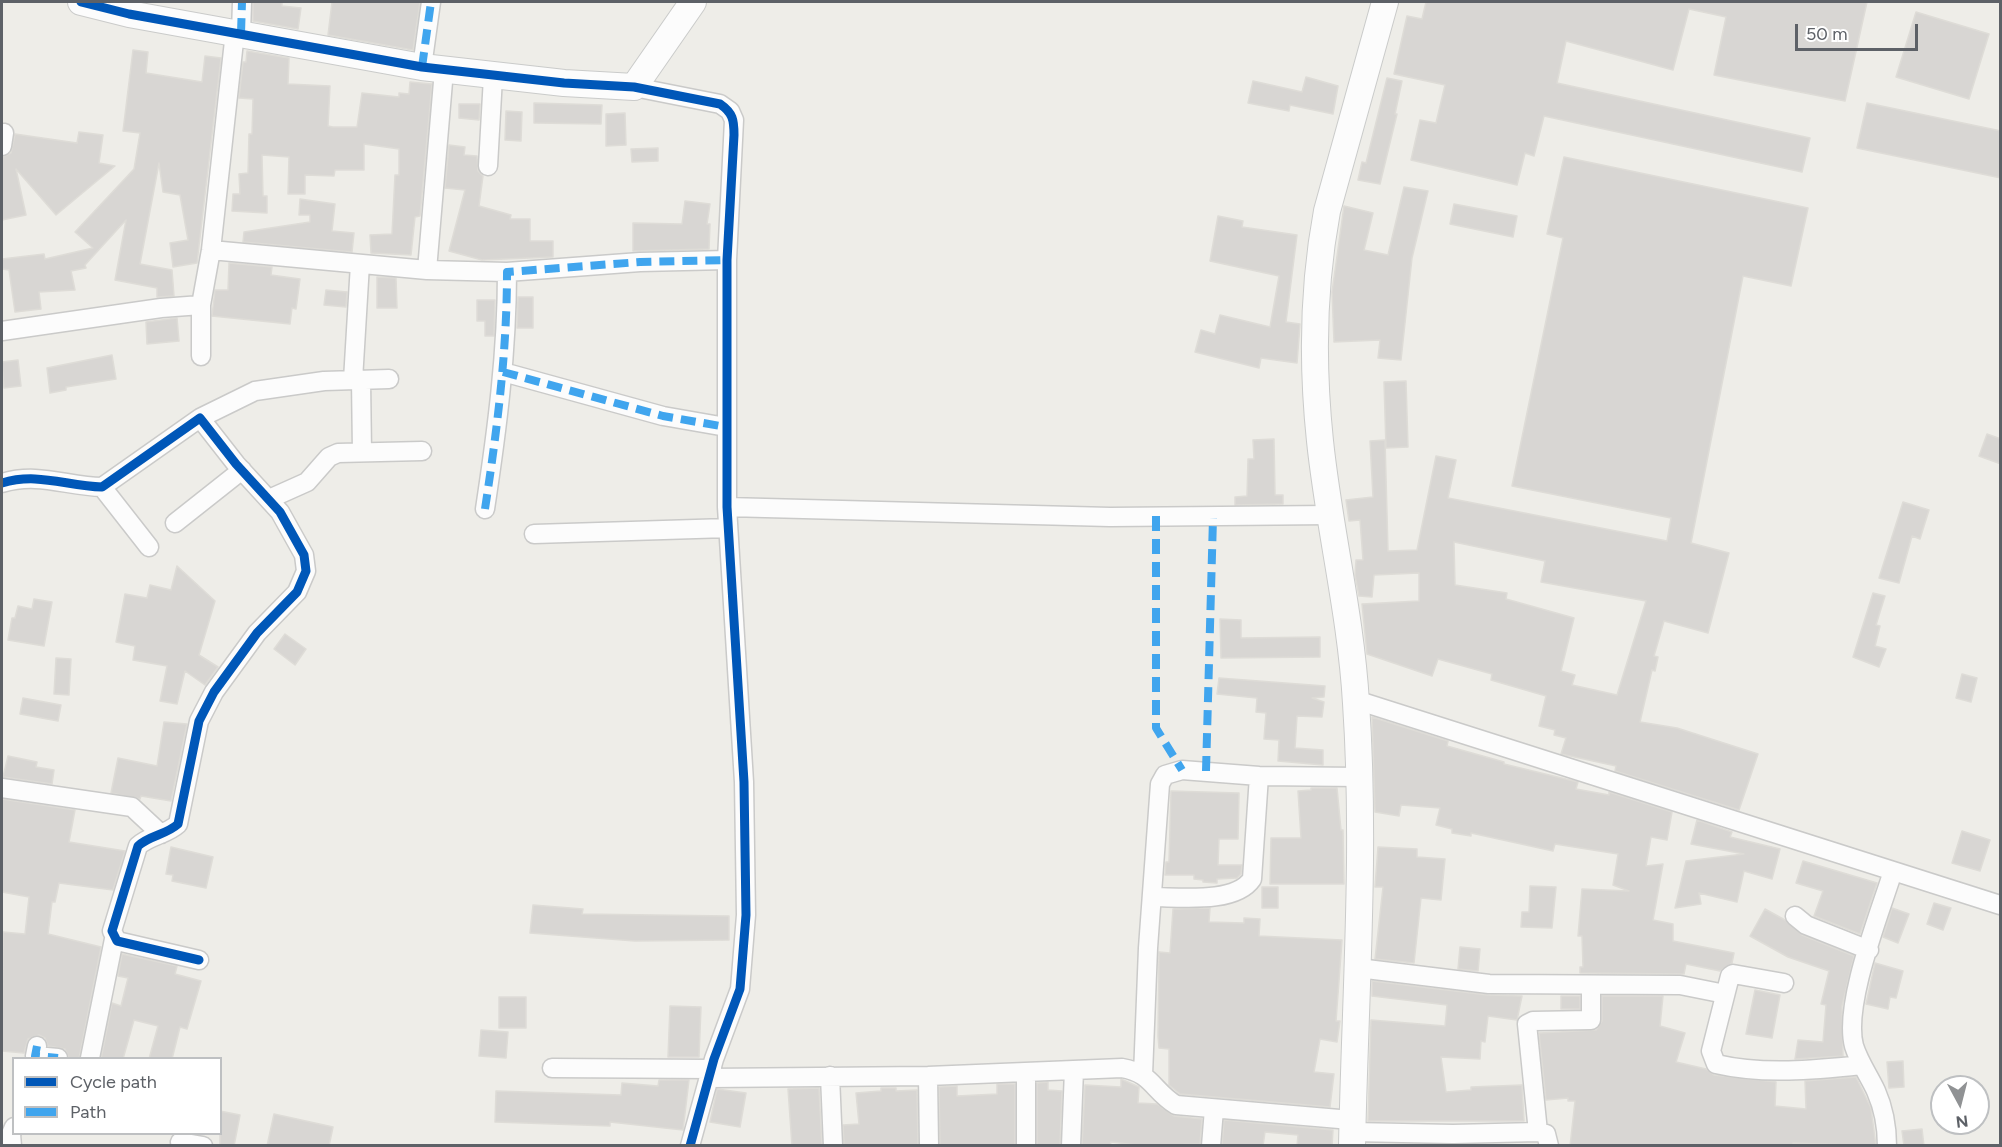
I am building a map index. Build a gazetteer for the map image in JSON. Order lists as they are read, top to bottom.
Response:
{
  "legend": ["Cycle path", "Path"],
  "scale_bar": "50 m",
  "north": "bottom"
}
